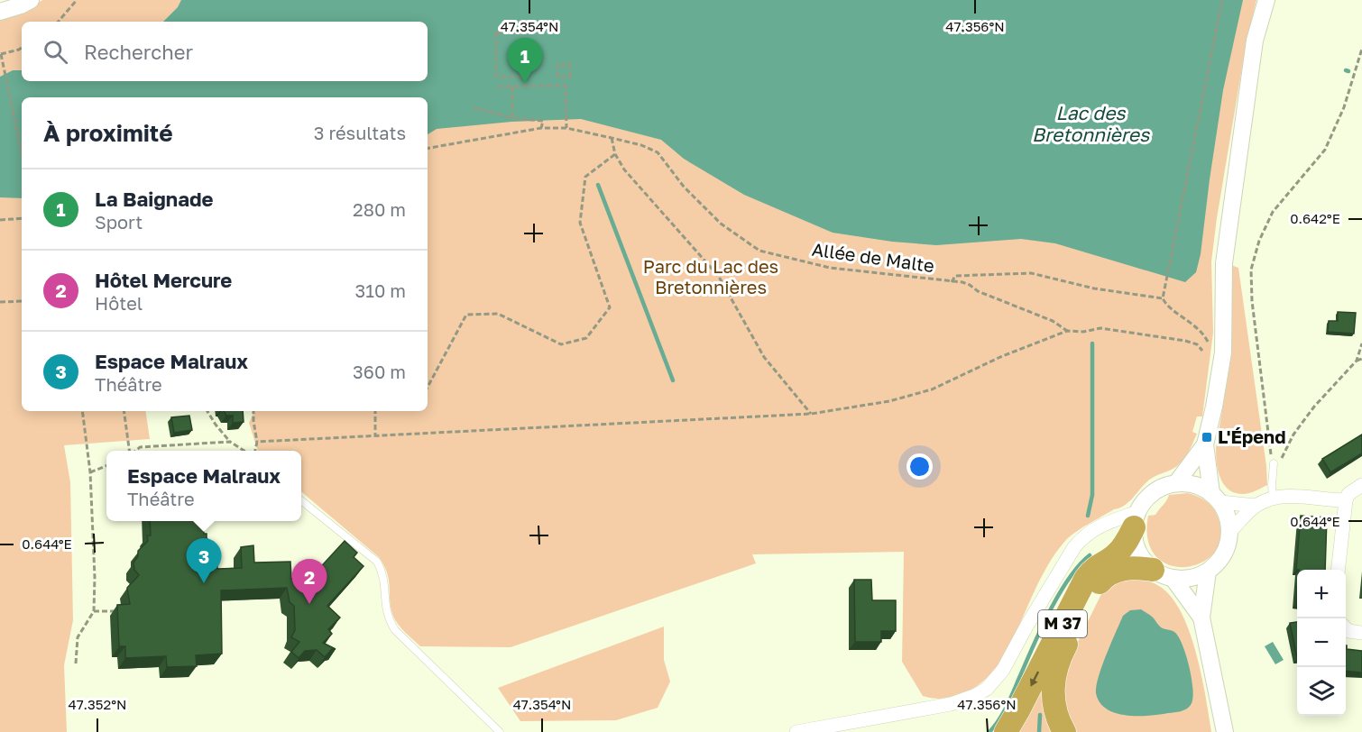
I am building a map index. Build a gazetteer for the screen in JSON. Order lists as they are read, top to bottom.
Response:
{
  "streets": {
    "highway": ["M 37"],
    "path": ["Allée de Malte"]
  },
  "water": ["Lac des Bretonnières"],
  "parks": ["Parc du Lac des Bretonnières"],
  "places": {
    "transit": ["L'Épend"]
  },
  "page": {
    "search": "Rechercher",
    "pins": ["1", "3", "2"],
    "heading": ["À proximité", "3 résultats"],
    "list": [
      {
        "mark": "1",
        "name": "La Baignade",
        "note": "Sport",
        "value": "280 m"
      },
      {
        "mark": "2",
        "name": "Hôtel Mercure",
        "note": "Hôtel",
        "value": "310 m"
      },
      {
        "mark": "3",
        "name": "Espace Malraux",
        "note": "Théâtre",
        "value": "360 m"
      }
    ],
    "popup": ["Espace Malraux", "Théâtre"],
    "map_buttons": ["+", "−"]
  },
  "coordinates": [
    "47.354°N",
    "47.356°N",
    "0.642°E",
    "0.644°E",
    "47.352°N"
  ]
}
